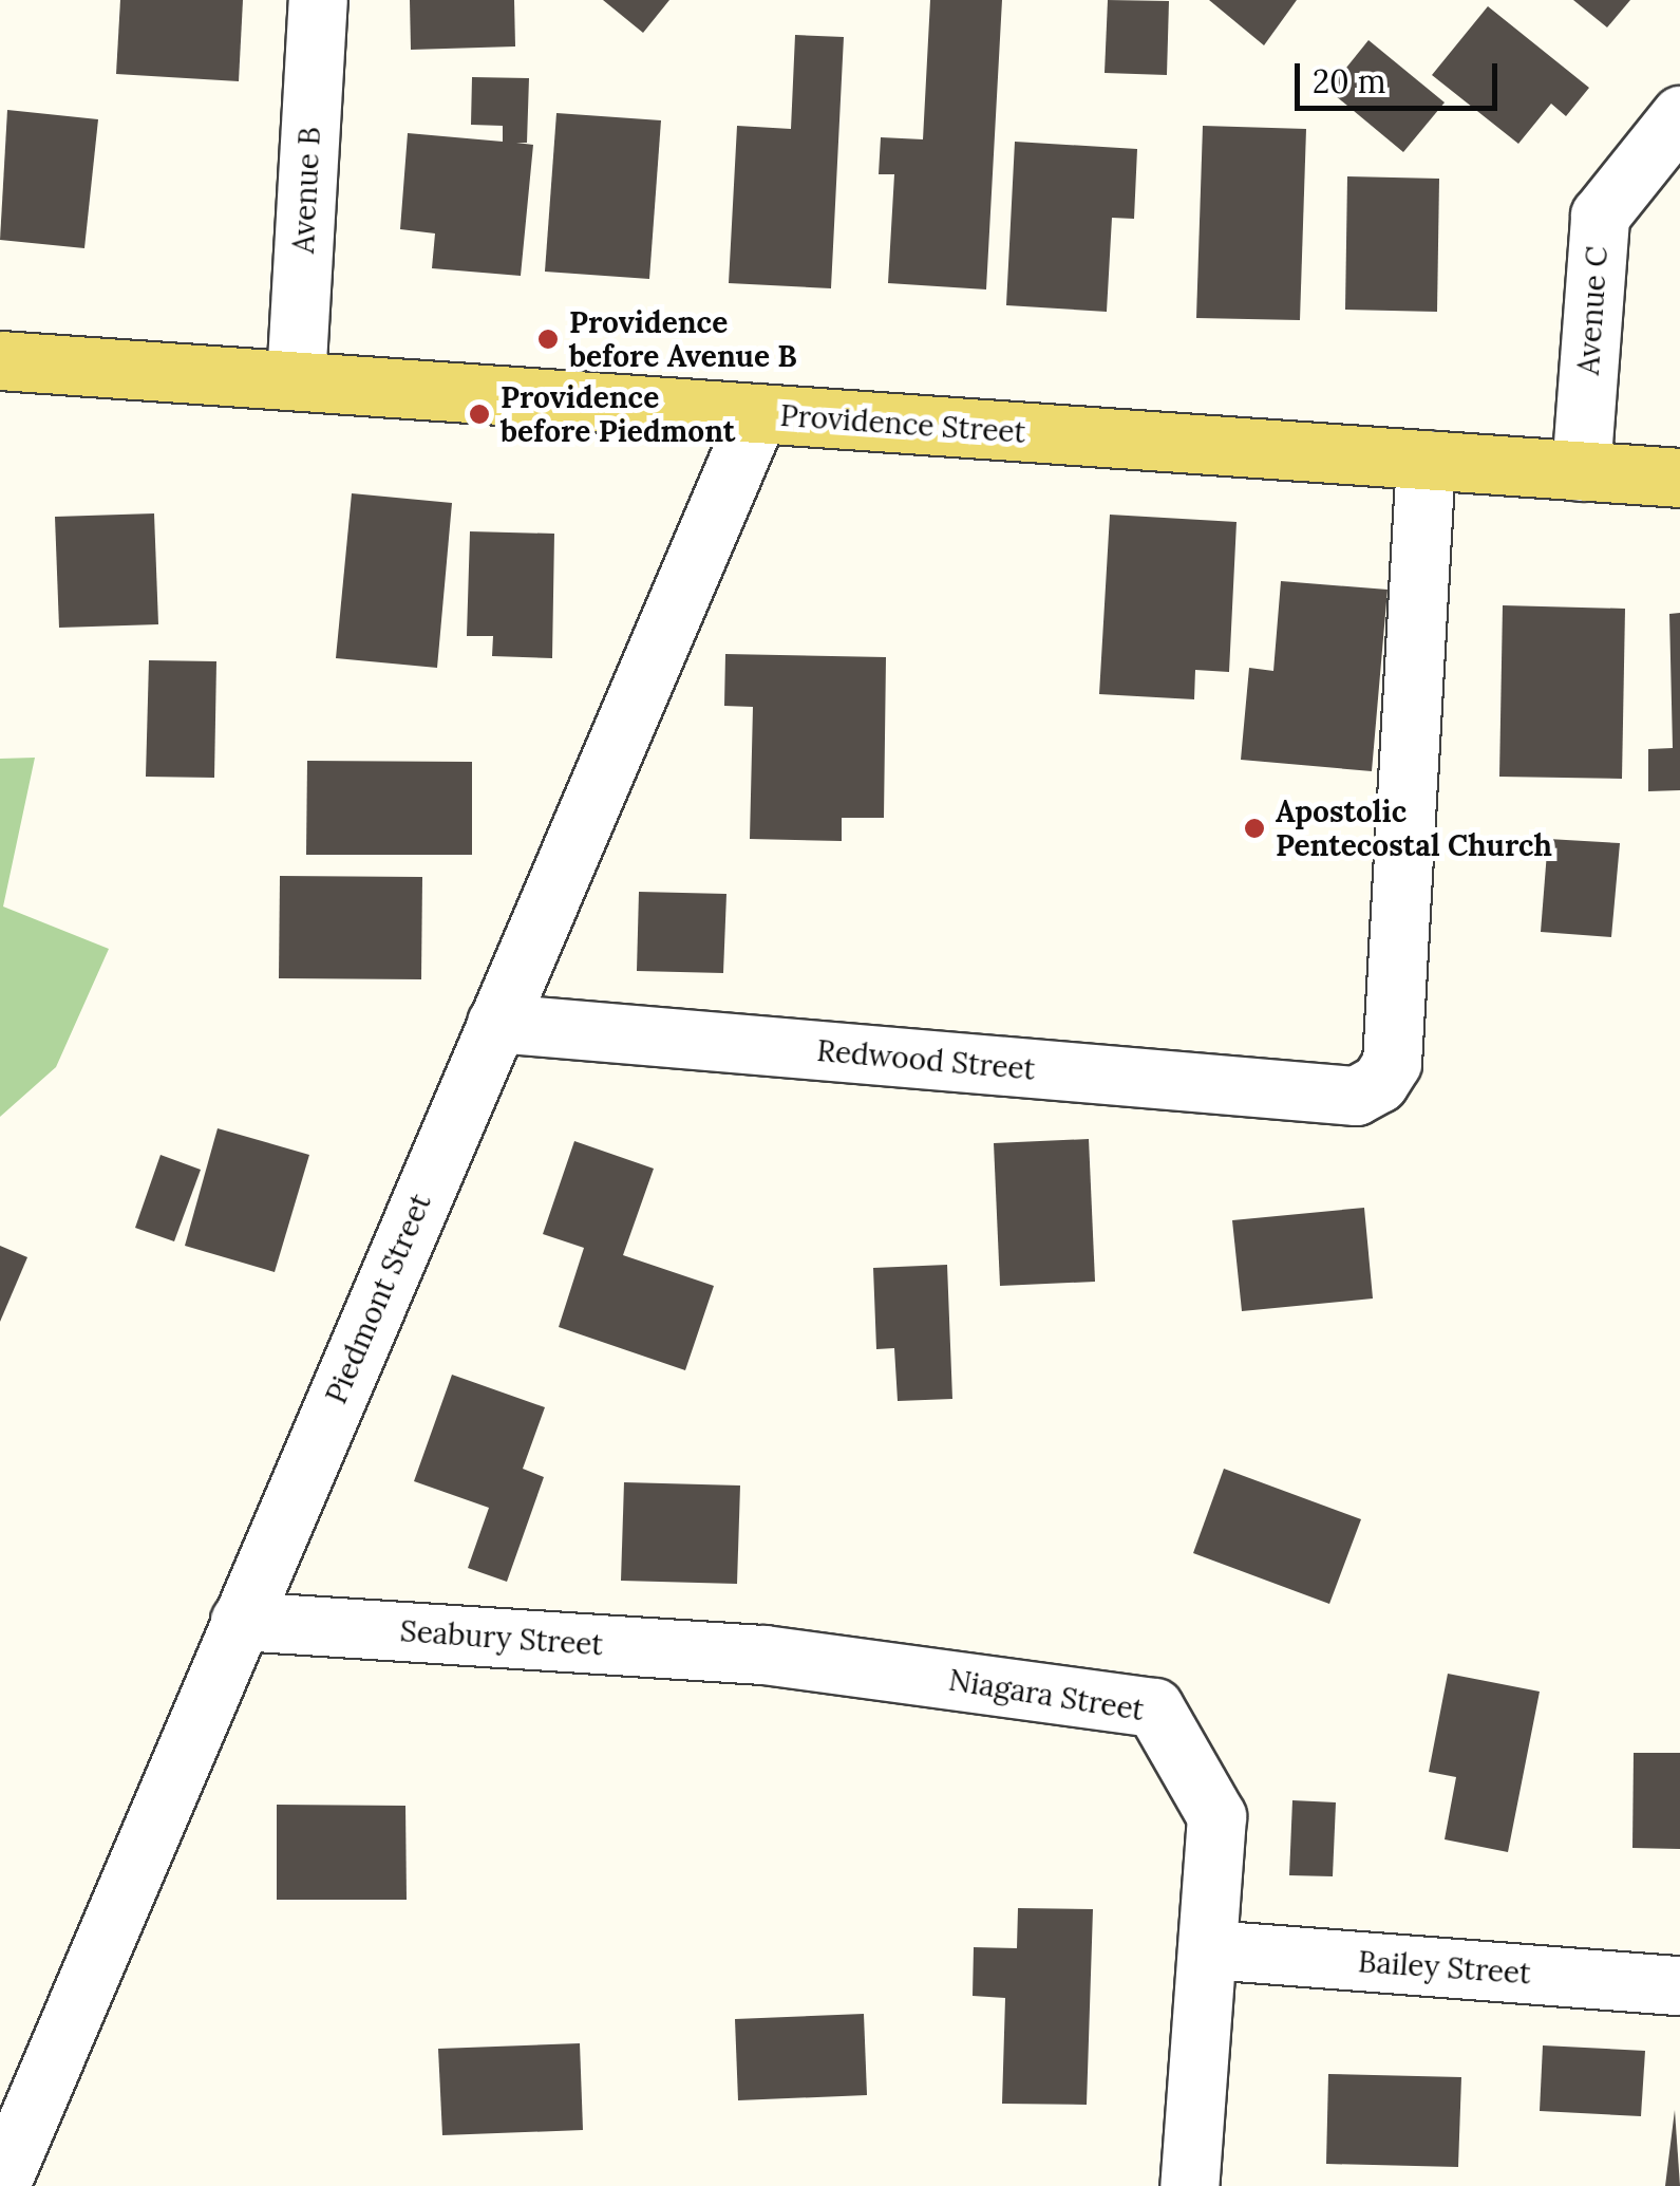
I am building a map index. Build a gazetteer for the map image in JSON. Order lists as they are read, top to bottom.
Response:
{
  "streets": {
    "main road": ["Providence Street"],
    "street": [
      "Avenue B",
      "Avenue C",
      "Redwood Street",
      "Piedmont Street",
      "Seabury Street",
      "Niagara Street",
      "Bailey Street"
    ]
  },
  "crossings": [
    ["Avenue B", "Providence Street"],
    ["Avenue C", "Providence Street"],
    ["Providence Street", "Redwood Street"],
    ["Providence Street", "Piedmont Street"],
    ["Redwood Street", "Piedmont Street"],
    ["Piedmont Street", "Seabury Street"],
    ["Seabury Street", "Niagara Street"],
    ["Niagara Street", "Bailey Street"]
  ],
  "places": ["Providence before Avenue B", "Providence before Piedmont", "Apostolic Pentecostal Church"],
  "scale_bar": "20 m"
}
